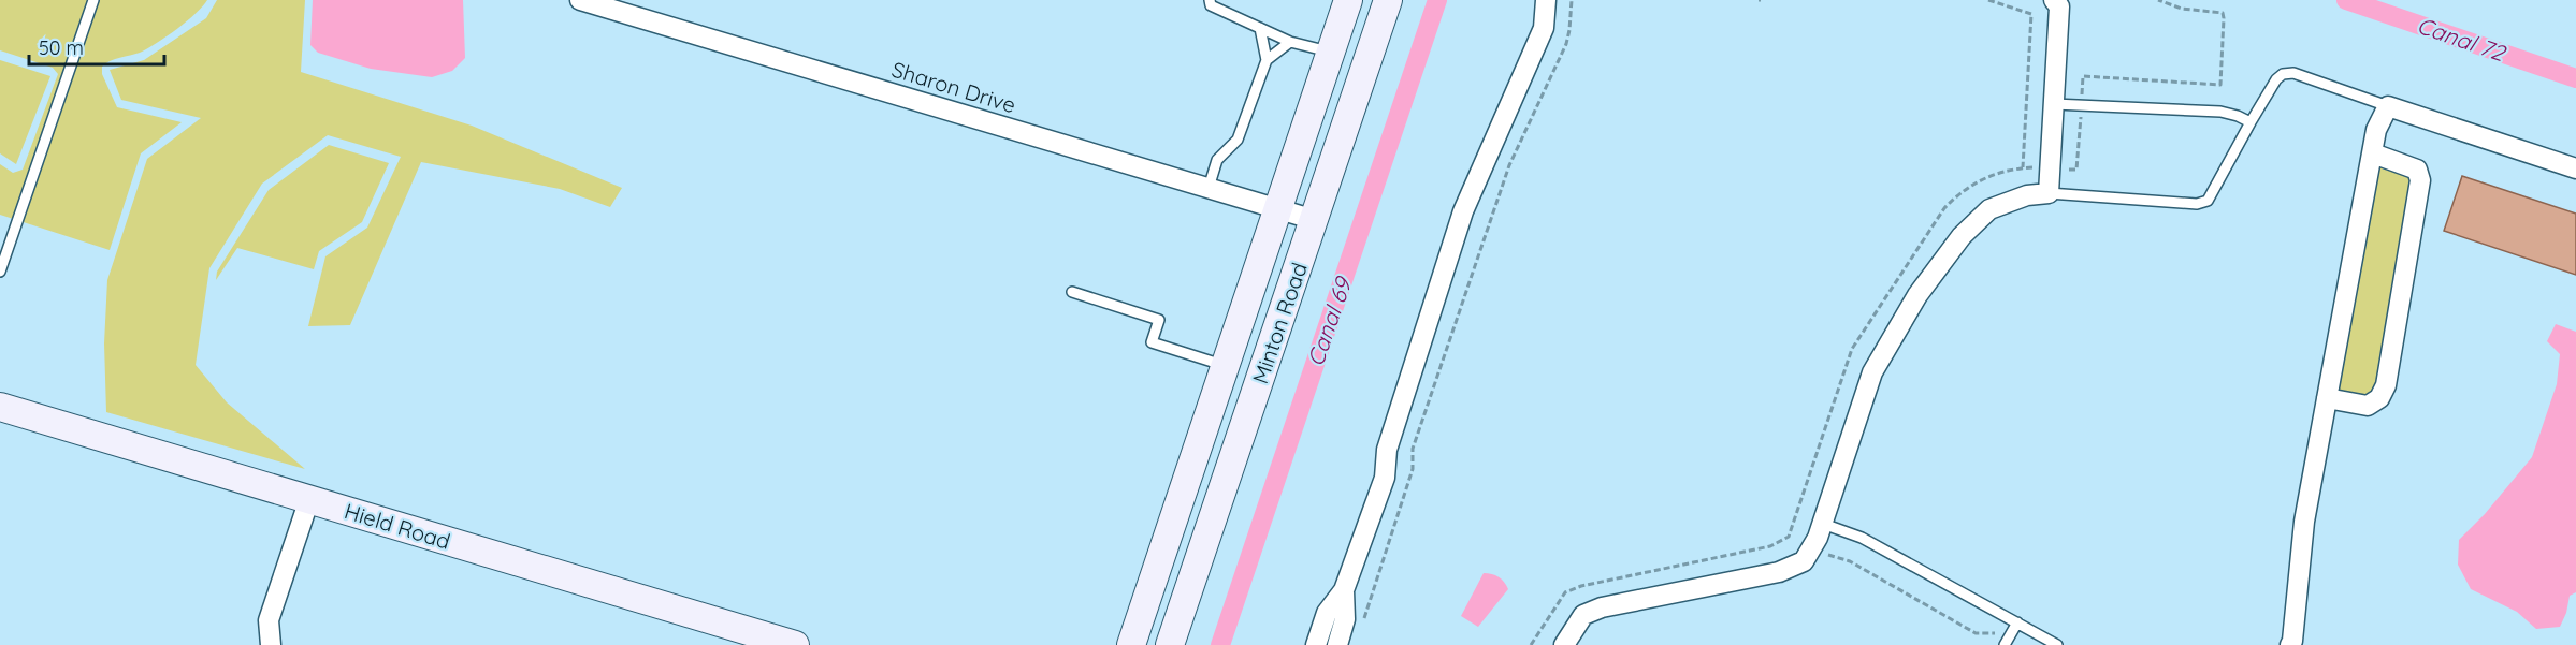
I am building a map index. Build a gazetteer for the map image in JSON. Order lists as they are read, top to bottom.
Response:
{
  "streets": {
    "main road": ["Minton Road", "Hield Road"],
    "street": ["Sharon Drive"]
  },
  "crossings": [
    ["Sharon Drive", "Minton Road"]
  ],
  "water": ["Canal 72", "Canal 69"],
  "scale_bar": "50 m"
}
